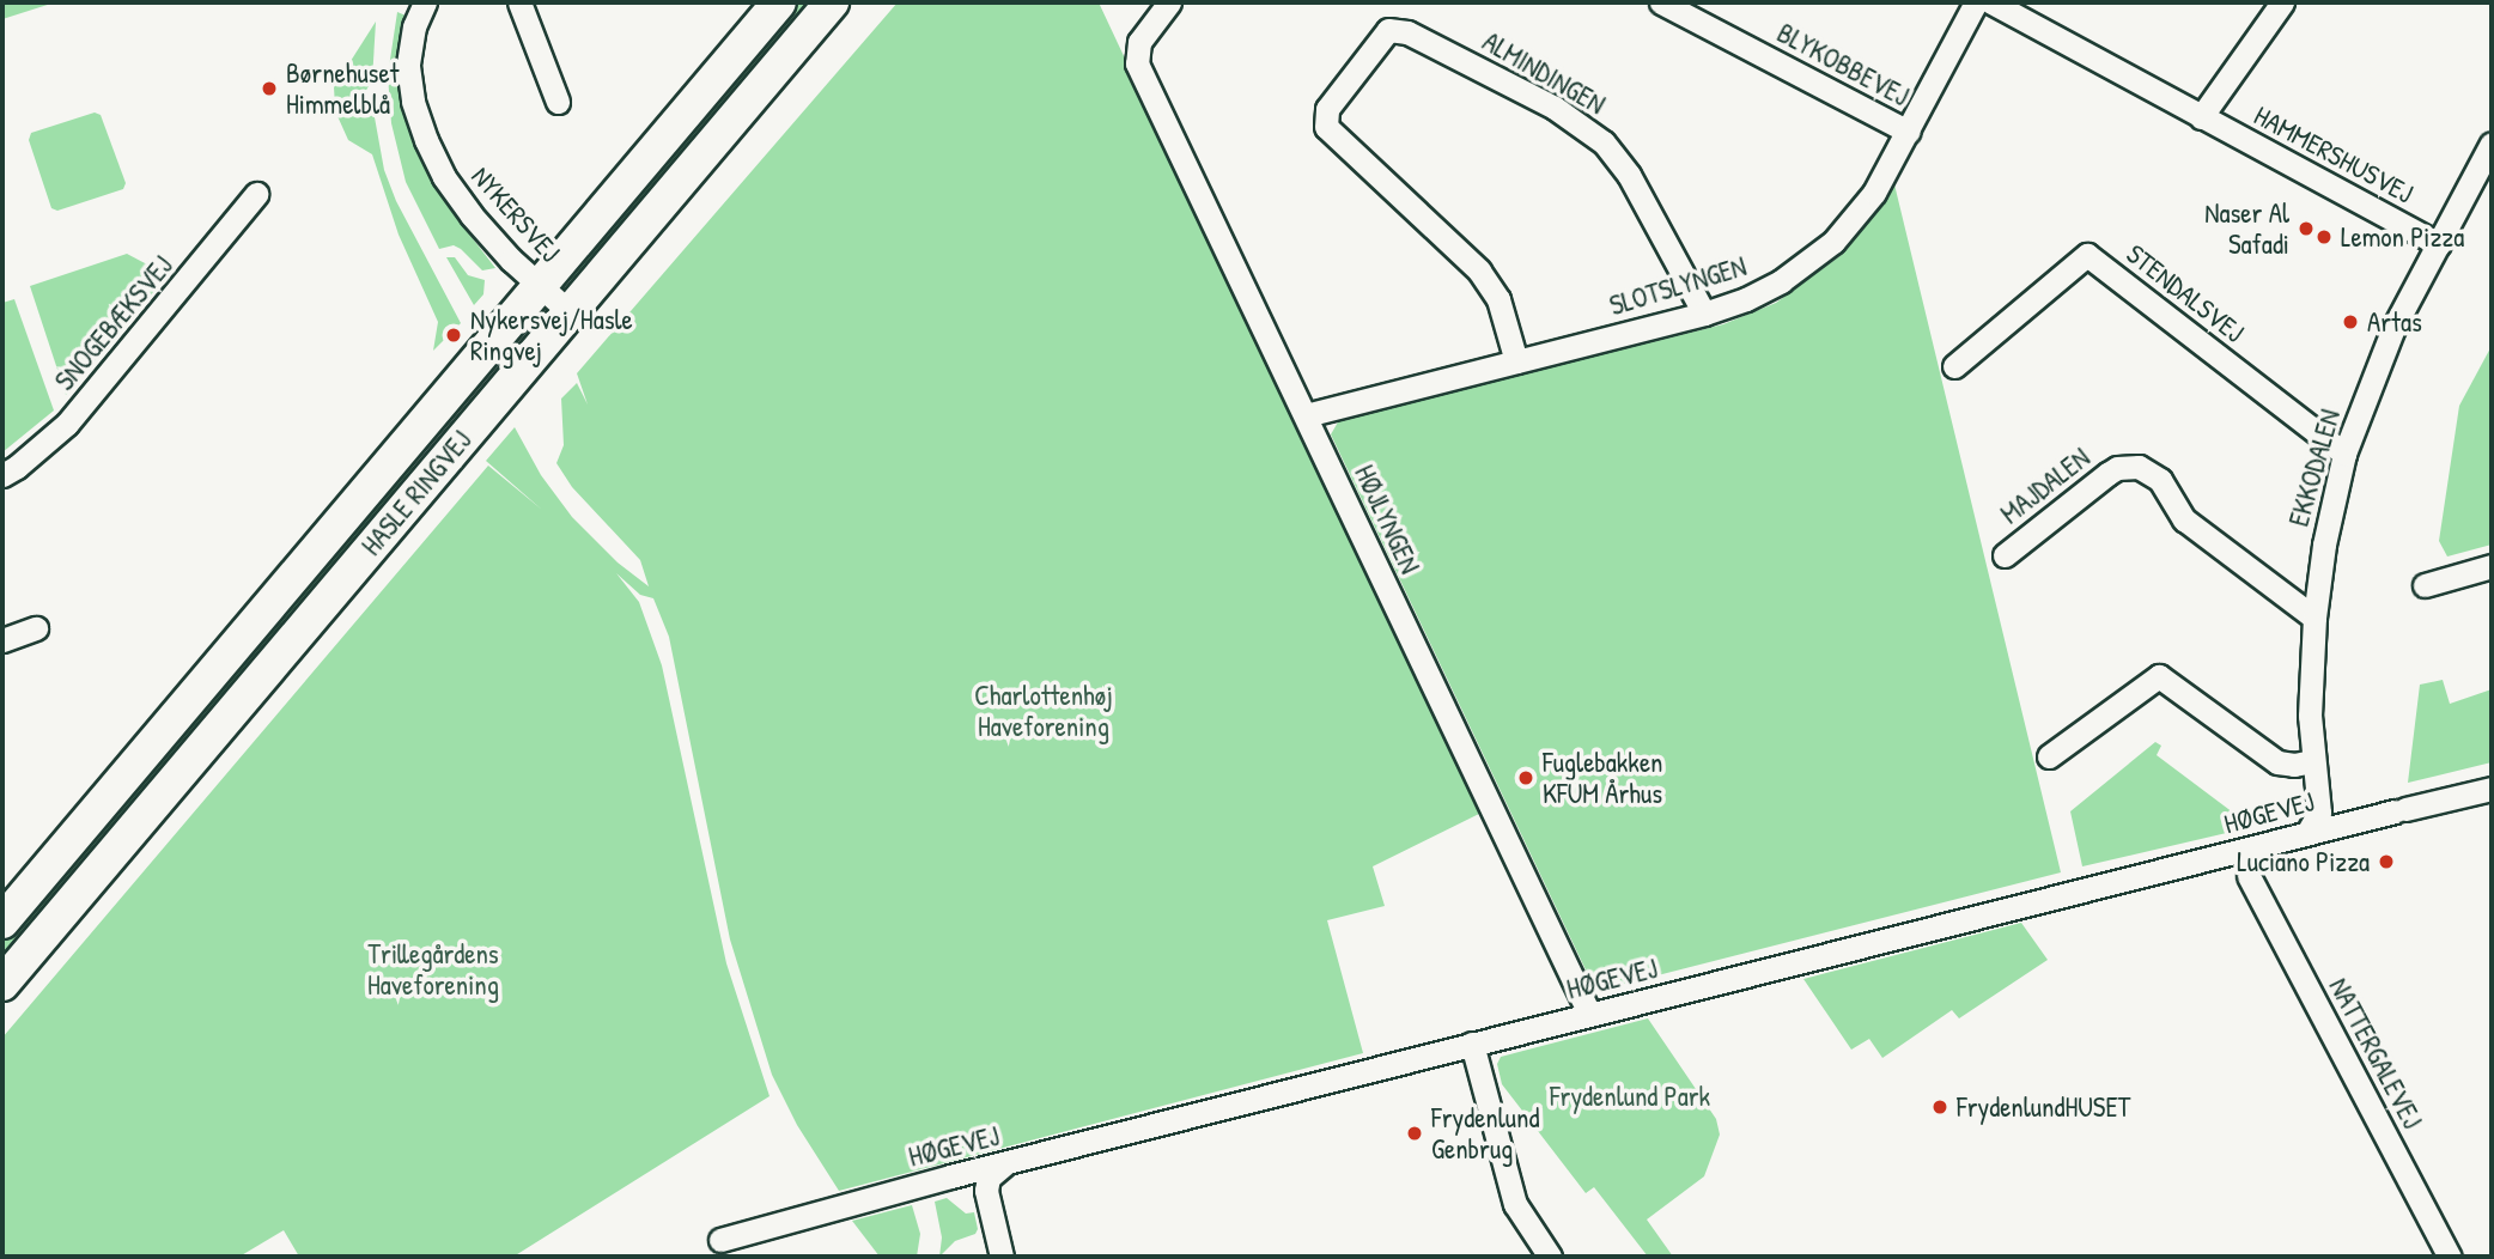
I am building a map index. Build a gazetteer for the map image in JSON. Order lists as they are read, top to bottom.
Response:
{
  "streets": {
    "main road": ["HASLE RINGVEJ"],
    "street": [
      "BLYKOBBEVEJ",
      "ALMINDINGEN",
      "HAMMERSHUSVEJ",
      "NYKERSVEJ",
      "SLOTSLYNGEN",
      "STENDALSVEJ",
      "SNOGEBÆKSVEJ",
      "EKKODALEN",
      "MAJDALEN",
      "HØJLYNGEN",
      "HØGEVEJ",
      "NATTERGALEVEJ"
    ]
  },
  "crossings": [
    ["BLYKOBBEVEJ", "SLOTSLYNGEN"],
    ["ALMINDINGEN", "SLOTSLYNGEN"],
    ["HAMMERSHUSVEJ", "EKKODALEN"],
    ["NYKERSVEJ", "HASLE RINGVEJ"],
    ["SLOTSLYNGEN", "HØJLYNGEN"],
    ["STENDALSVEJ", "EKKODALEN"],
    ["EKKODALEN", "MAJDALEN"],
    ["EKKODALEN", "HØGEVEJ"],
    ["HØJLYNGEN", "HØGEVEJ"]
  ],
  "parks": ["Charlottenhøj Haveforening", "Trillegårdens Haveforening", "Frydenlund Park"],
  "places": [
    "Børnehuset Himmelblå",
    "Naser Al Safadi",
    "Lemon Pizza",
    "Artas",
    "Nykersvej/Hasle Ringvej",
    "Fuglebakken KFUM Århus",
    "Luciano Pizza",
    "FrydenlundHUSET",
    "Frydenlund Genbrug"
  ]
}
